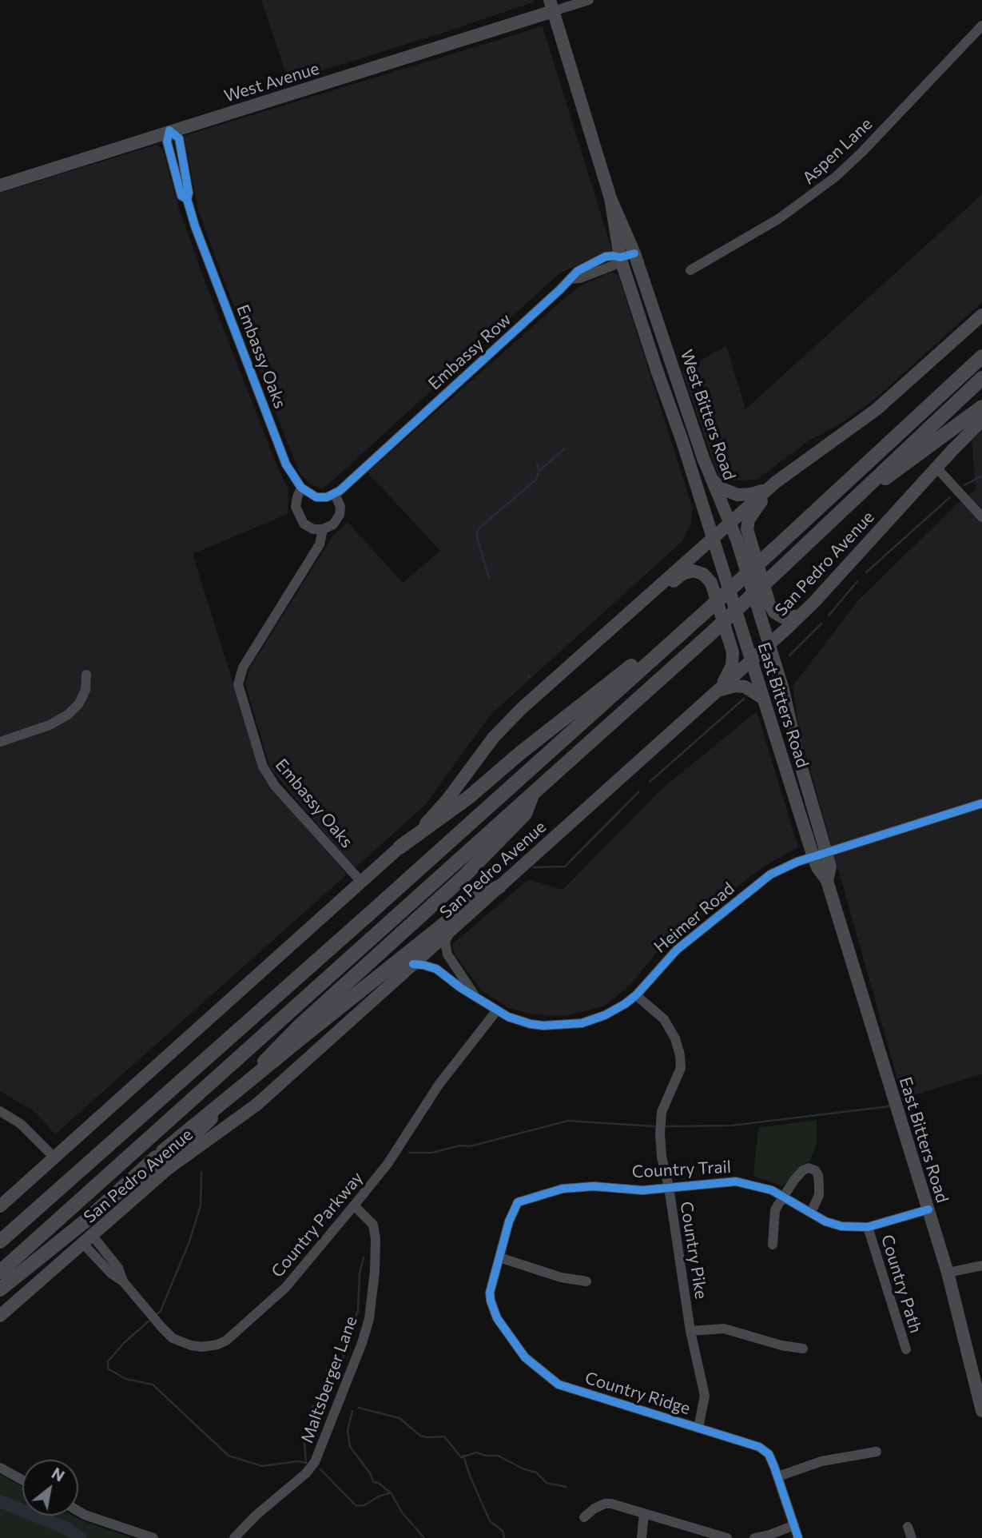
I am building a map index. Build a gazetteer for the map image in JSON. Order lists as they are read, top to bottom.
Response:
{
  "streets": {
    "main road": [
      "West Avenue",
      "West Bitters Road",
      "San Pedro Avenue",
      "East Bitters Road"
    ],
    "street": [
      "Aspen Lane",
      "Embassy Row",
      "Embassy Oaks",
      "Heimer Road",
      "Country Trail",
      "Country Parkway",
      "Country Pike",
      "Country Path",
      "Maltsberger Lane",
      "Country Ridge"
    ]
  },
  "crossings": [
    ["West Avenue", "Embassy Oaks"],
    ["West Avenue", "West Bitters Road"],
    ["Embassy Row", "Embassy Oaks"],
    ["Embassy Row", "West Bitters Road"],
    ["West Bitters Road", "San Pedro Avenue"],
    ["West Bitters Road", "East Bitters Road"],
    ["San Pedro Avenue", "East Bitters Road"],
    ["San Pedro Avenue", "Heimer Road"],
    ["San Pedro Avenue", "Country Parkway"],
    ["East Bitters Road", "Heimer Road"],
    ["East Bitters Road", "Country Trail"],
    ["Heimer Road", "Country Parkway"],
    ["Heimer Road", "Country Pike"],
    ["Country Trail", "Country Pike"],
    ["Country Trail", "Country Path"],
    ["Country Trail", "Country Ridge"],
    ["Country Parkway", "Maltsberger Lane"],
    ["Country Pike", "Country Ridge"]
  ],
  "north": "top right"
}
